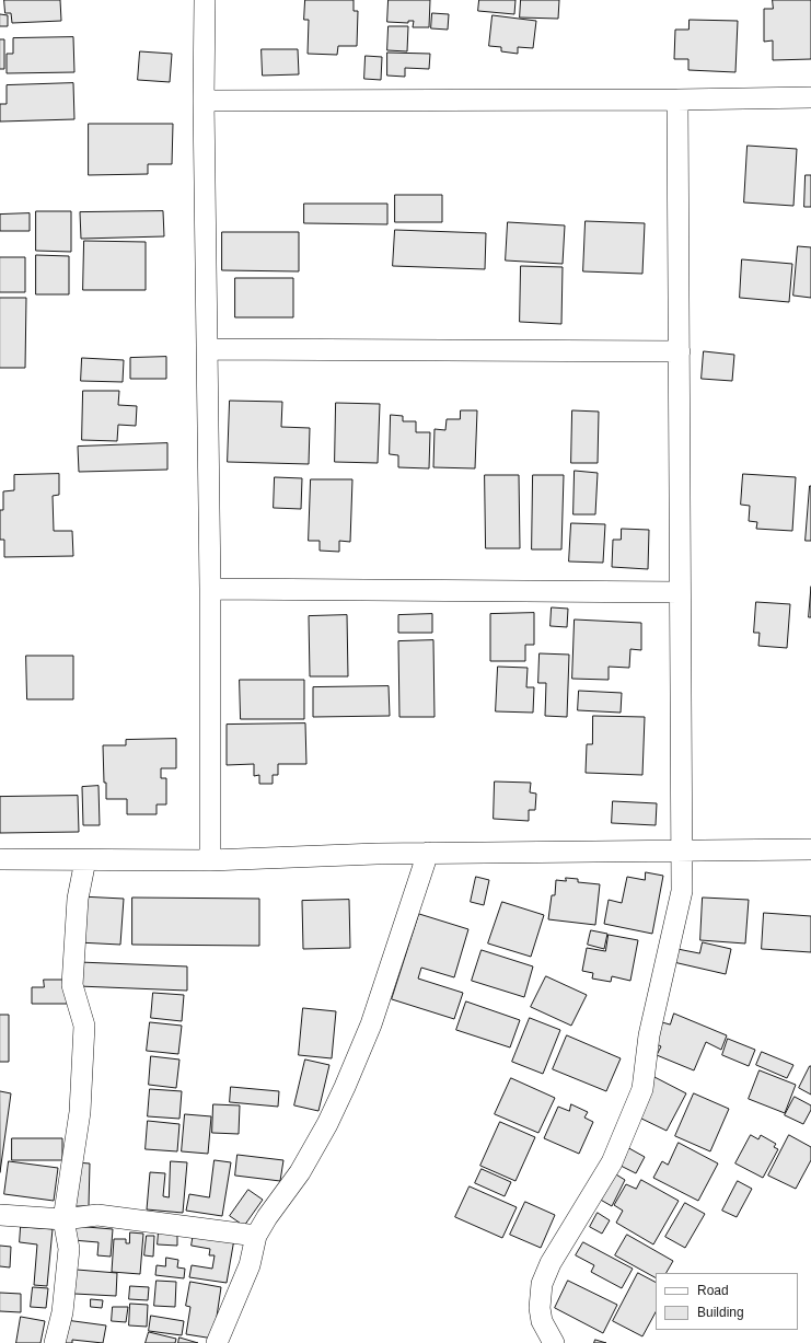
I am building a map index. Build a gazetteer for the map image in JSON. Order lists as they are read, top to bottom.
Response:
{
  "legend": ["Road", "Building"]
}
